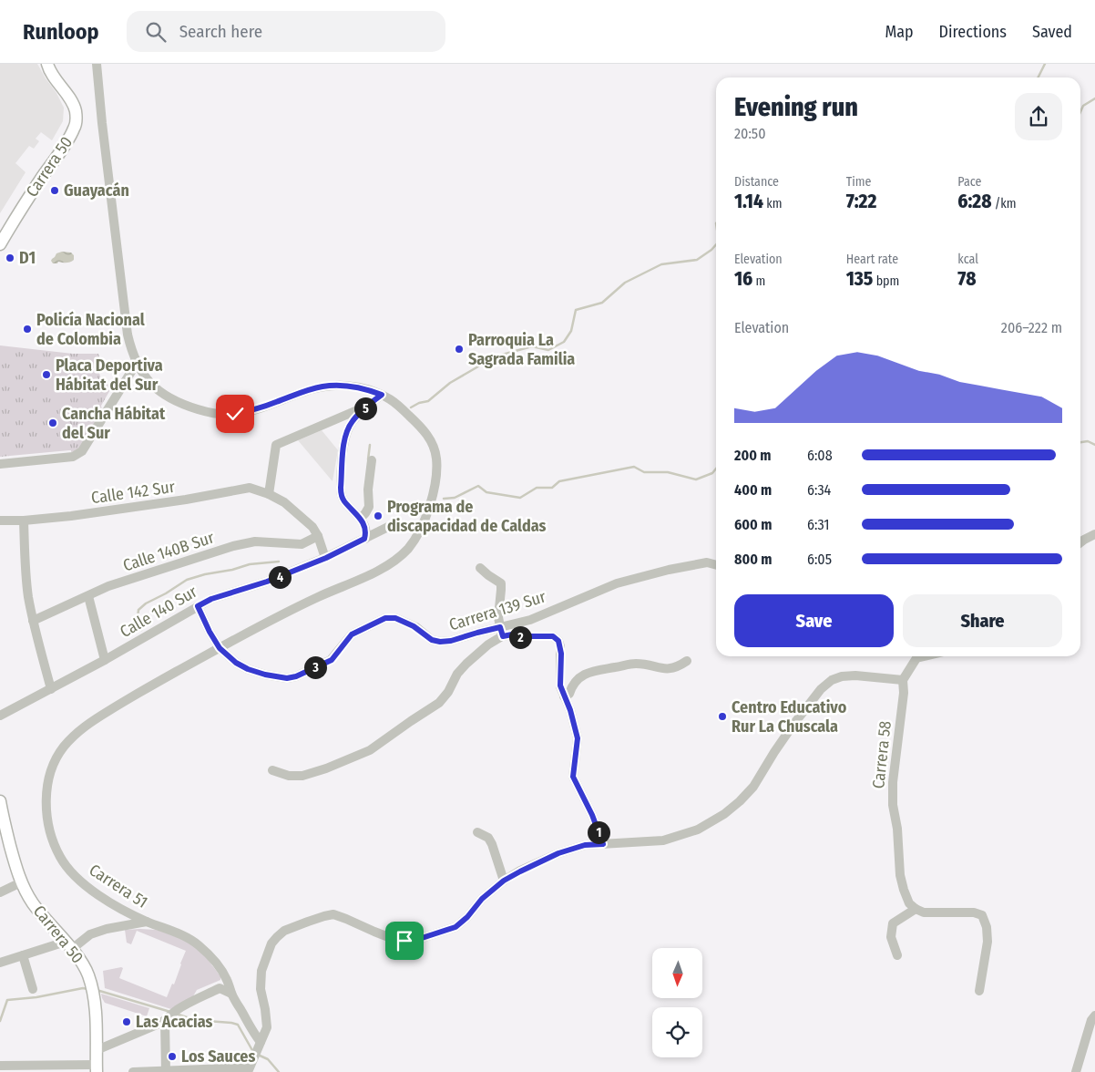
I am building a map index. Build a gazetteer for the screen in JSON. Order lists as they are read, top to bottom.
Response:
{
  "streets": {
    "main road": ["Carrera 50"],
    "street": [
      "Calle 142 Sur",
      "Calle 140B Sur",
      "Carrera 139 Sur",
      "Calle 140 Sur",
      "Carrera 58",
      "Carrera 51"
    ]
  },
  "crossings": [
    ["Calle 142 Sur", "Calle 140B Sur"],
    ["Carrera 139 Sur", "Calle 140 Sur"],
    ["Carrera 139 Sur", "Carrera 51"]
  ],
  "places": [
    "Guayacán",
    "D1",
    "Policía Nacional de Colombia",
    "Parroquia La Sagrada Familia",
    "Placa Deportiva Hábitat del Sur",
    "Cancha Hábitat del Sur",
    "Programa de discapacidad de Caldas",
    "Centro Educativo Rur La Chuscala",
    "Las Acacias",
    "Los Sauces"
  ],
  "north": "bottom",
  "page": {
    "header": "Runloop",
    "search": "Search here",
    "nav": ["Map", "Directions", "Saved"],
    "heading": ["Evening run", "20:50"],
    "stats": [
      ["Distance", "1.14 km"],
      ["Time", "7:22"],
      ["Pace", "6:28 /km"],
      ["Elevation", "16 m"],
      ["Heart rate", "135 bpm"],
      ["kcal", "78"]
    ],
    "chart": ["Elevation", "206–222 m"],
    "pins": [
      "5",
      "4",
      "2",
      "3",
      "1"
    ],
    "list": [
      {
        "name": "200 m",
        "note": "6:08"
      },
      {
        "name": "400 m",
        "note": "6:34"
      },
      {
        "name": "600 m",
        "note": "6:31"
      },
      {
        "name": "800 m",
        "note": "6:05"
      }
    ],
    "buttons": ["Save", "Share"]
  }
}
